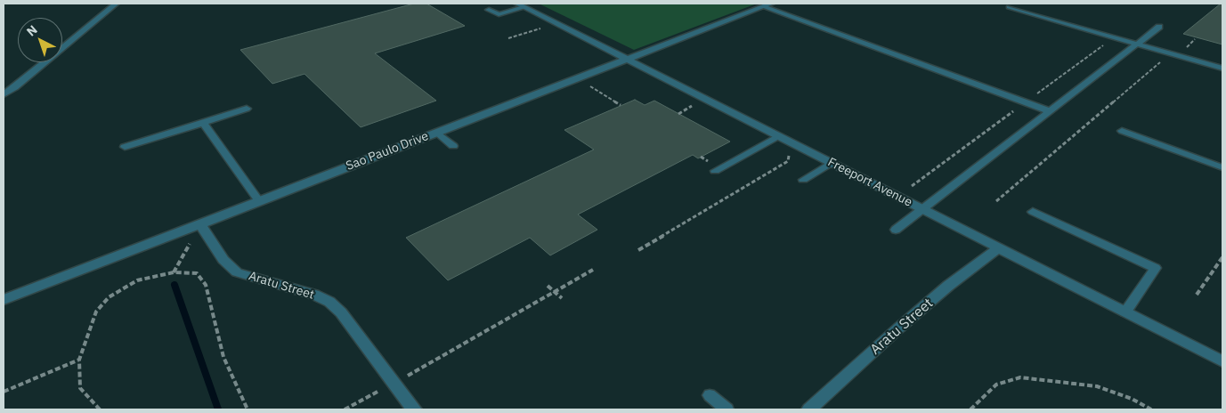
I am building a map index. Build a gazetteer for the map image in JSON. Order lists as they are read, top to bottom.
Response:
{
  "streets": {
    "street": ["Sao Paulo Drive", "Freeport Avenue", "Aratu Street"]
  },
  "crossings": [
    ["Sao Paulo Drive", "Freeport Avenue"],
    ["Sao Paulo Drive", "Aratu Street"],
    ["Freeport Avenue", "Aratu Street"]
  ],
  "north": "top left"
}
